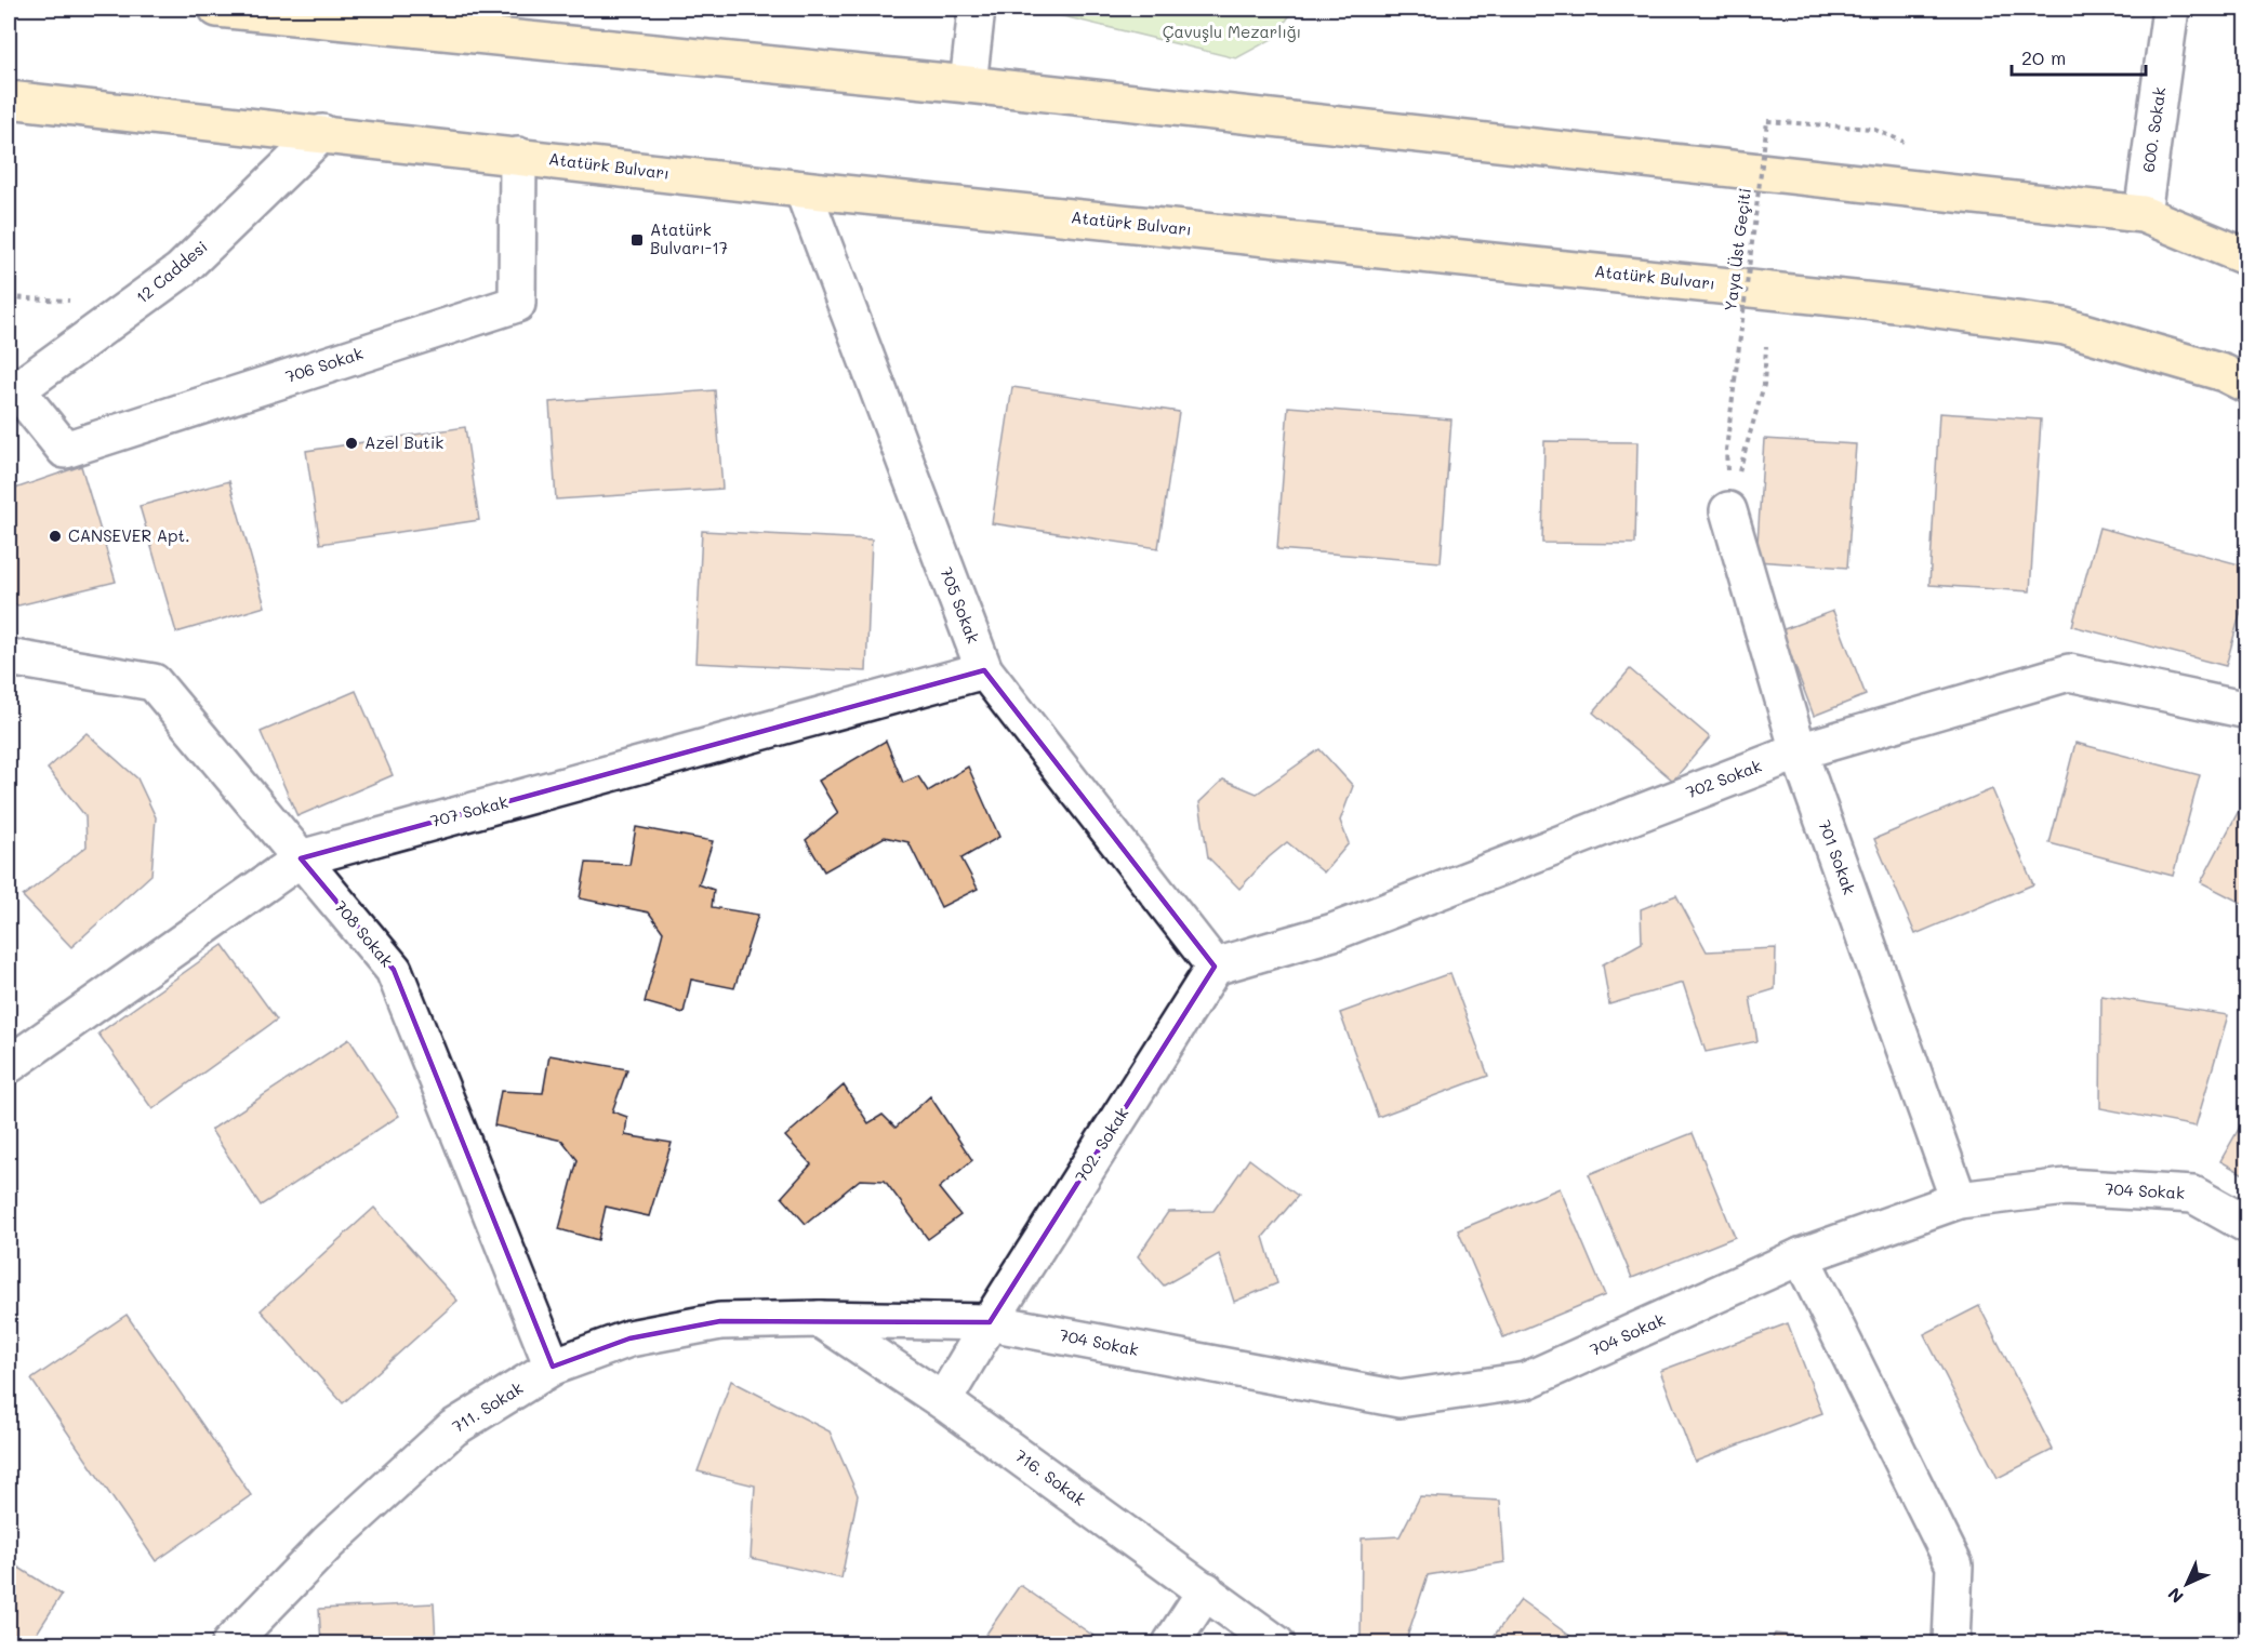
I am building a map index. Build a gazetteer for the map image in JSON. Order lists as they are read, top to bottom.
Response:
{
  "streets": {
    "main road": ["Atatürk Bulvarı"],
    "street": [
      "600. Sokak",
      "12 Caddesi",
      "706 Sokak",
      "705 Sokak",
      "702 Sokak",
      "707 Sokak",
      "701 Sokak",
      "708 Sokak",
      "702. Sokak",
      "704 Sokak",
      "711. Sokak",
      "716. Sokak"
    ],
    "path": ["Yaya Üst Geçiti"]
  },
  "crossings": [
    ["Atatürk Bulvarı", "12 Caddesi"],
    ["Atatürk Bulvarı", "706 Sokak"],
    ["Atatürk Bulvarı", "705 Sokak"],
    ["Yaya Üst Geçiti", "701 Sokak"],
    ["12 Caddesi", "706 Sokak"],
    ["705 Sokak", "702 Sokak"],
    ["705 Sokak", "707 Sokak"],
    ["705 Sokak", "702. Sokak"],
    ["702 Sokak", "701 Sokak"],
    ["702 Sokak", "702. Sokak"],
    ["707 Sokak", "708 Sokak"],
    ["701 Sokak", "704 Sokak"],
    ["708 Sokak", "711. Sokak"],
    ["702. Sokak", "704 Sokak"],
    ["702. Sokak", "716. Sokak"],
    ["704 Sokak", "711. Sokak"],
    ["704 Sokak", "716. Sokak"],
    ["711. Sokak", "716. Sokak"]
  ],
  "parks": ["Çavuşlu Mezarlığı"],
  "places": {
    "transit": ["Atatürk Bulvarı-17"],
    "other": ["Azel Butik", "CANSEVER Apt."]
  },
  "scale_bar": "20 m",
  "north": "bottom left"
}
